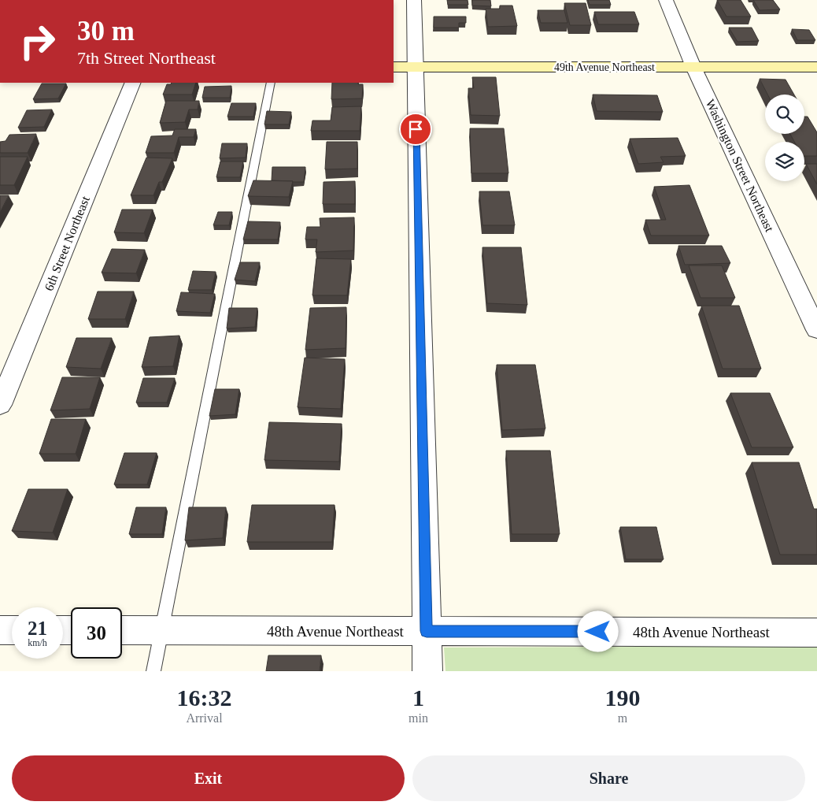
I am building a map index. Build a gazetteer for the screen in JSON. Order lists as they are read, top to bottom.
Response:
{
  "streets": {
    "street": [
      "49th Avenue Northeast",
      "Washington Street Northeast",
      "6th Street Northeast",
      "48th Avenue Northeast"
    ]
  },
  "crossings": [
    ["49th Avenue Northeast", "Washington Street Northeast"]
  ],
  "page": {
    "turn": ["30 m", "7th Street Northeast"],
    "speed": "21 km/h",
    "limit": "30",
    "eta": [
      "16:32",
      "Arrival",
      "1",
      "min",
      "190",
      "m"
    ],
    "buttons": ["Exit", "Share"]
  }
}
